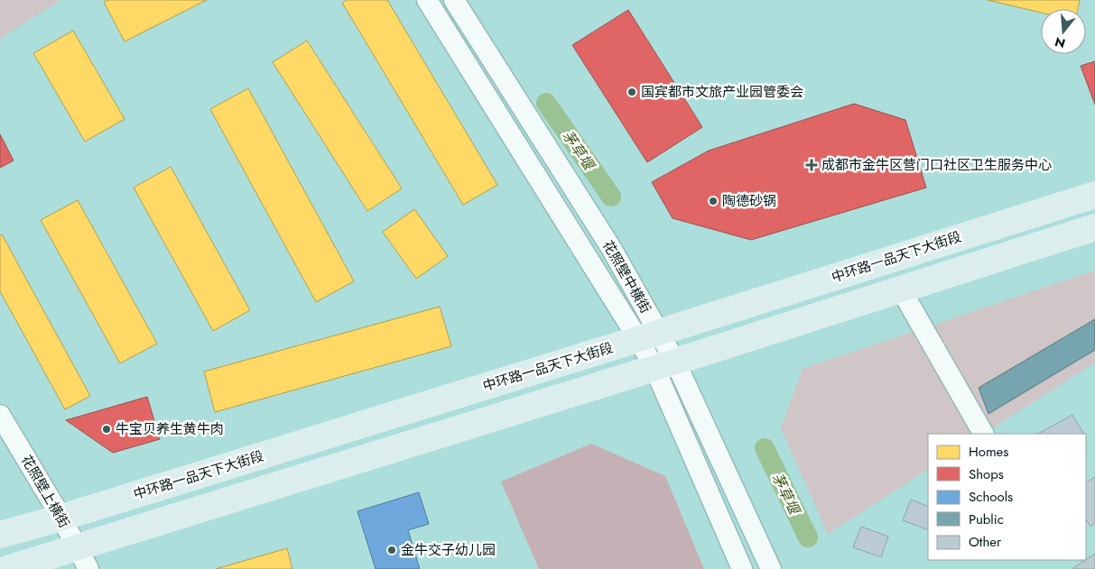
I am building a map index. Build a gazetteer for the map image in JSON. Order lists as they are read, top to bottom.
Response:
{
  "streets": {
    "main road": ["中环路一品天下大街段"],
    "street": ["花照壁中横街", "花照壁上横街"]
  },
  "crossings": [
    ["中环路一品天下大街段", "花照壁中横街"],
    ["中环路一品天下大街段", "花照壁上横街"]
  ],
  "water": ["茅草堰"],
  "places": {
    "other": [
      "国宾都市文旅产业园管委会",
      "陶德砂锅",
      "牛宝贝养生黄牛肉",
      "金牛交子幼儿园"
    ],
    "health": ["成都市金牛区营门口社区卫生服务中心"]
  },
  "legend": [
    "Homes",
    "Shops",
    "Schools",
    "Public",
    "Other"
  ],
  "north": "bottom"
}
